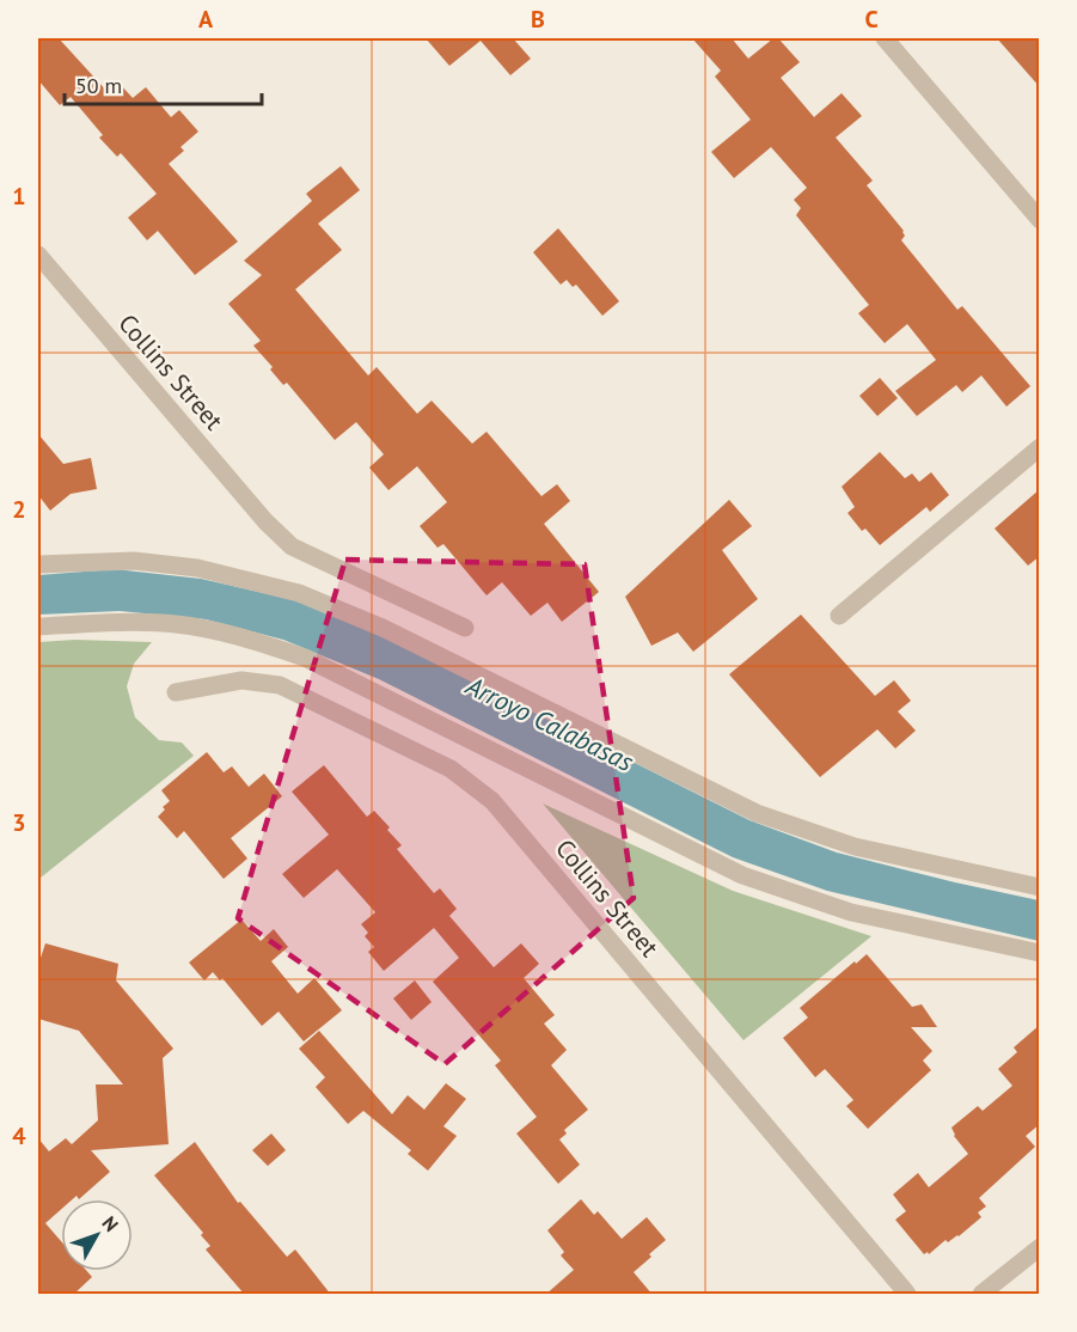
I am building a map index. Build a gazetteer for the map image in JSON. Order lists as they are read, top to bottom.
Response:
{
  "streets": {
    "street": ["Collins Street"]
  },
  "water": ["Arroyo Calabasas"],
  "scale_bar": "50 m",
  "north": "top right",
  "grid": {
    "columns": ["A", "B", "C"],
    "rows": [
      "1",
      "2",
      "3",
      "4"
    ]
  }
}
